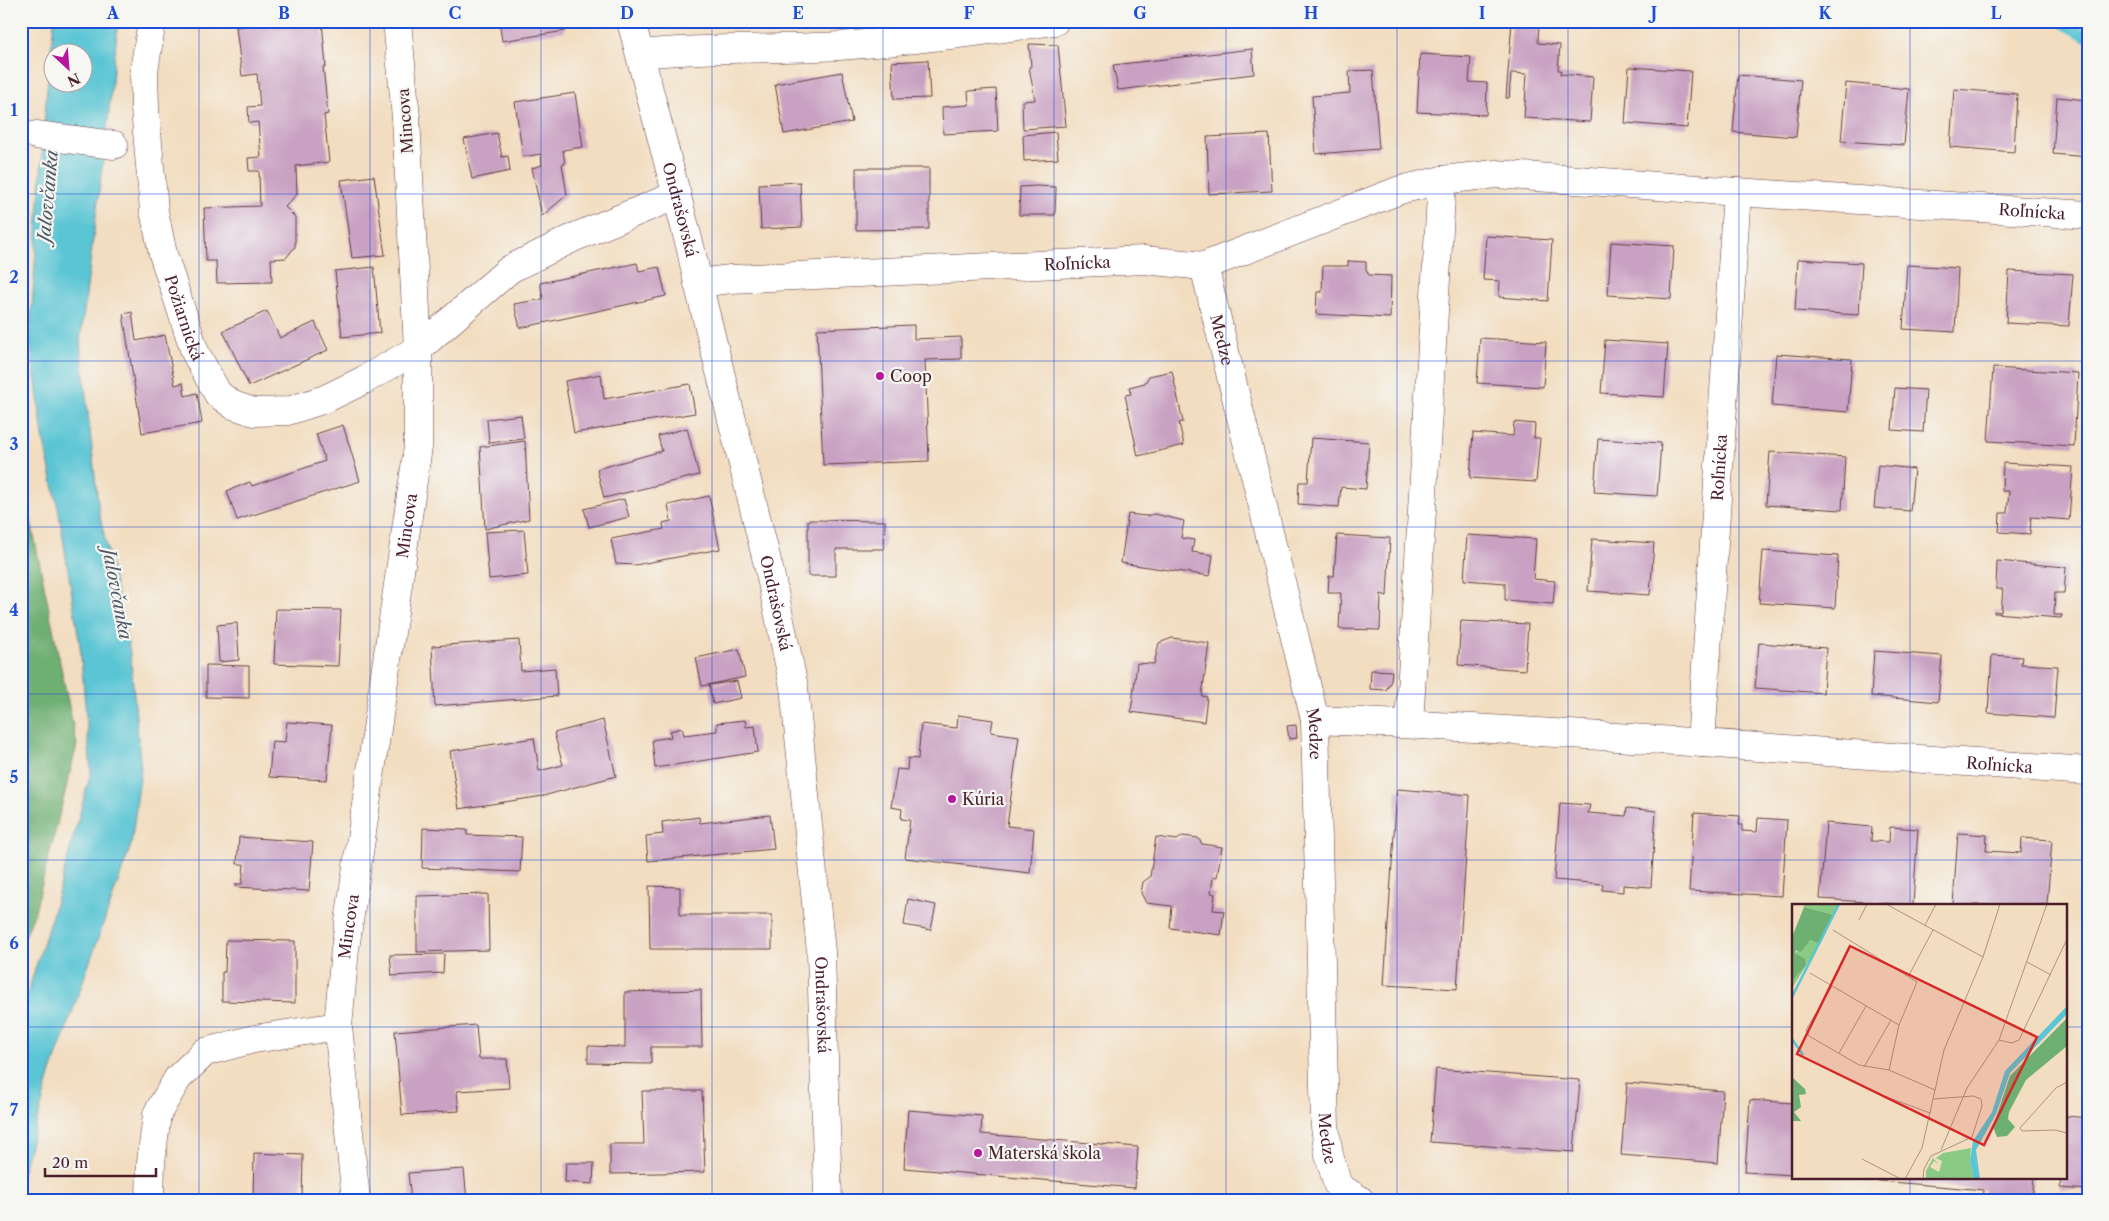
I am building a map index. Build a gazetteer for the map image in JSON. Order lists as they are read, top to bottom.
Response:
{
  "streets": {
    "street": [
      "Mincova",
      "Ondrašovská",
      "Roľnícka",
      "Požiarnická",
      "Medze"
    ]
  },
  "crossings": [
    ["Mincova", "Požiarnická"],
    ["Ondrašovská", "Roľnícka"],
    ["Ondrašovská", "Požiarnická"],
    ["Roľnícka", "Medze"]
  ],
  "water": ["Jalovčanka"],
  "places": ["Coop", "Kúria", "Materská škola"],
  "scale_bar": "20 m",
  "north": "bottom right",
  "grid": {
    "columns": [
      "A",
      "B",
      "C",
      "D",
      "E",
      "F",
      "G",
      "H",
      "I",
      "J",
      "K",
      "L"
    ],
    "rows": [
      "1",
      "2",
      "3",
      "4",
      "5",
      "6",
      "7"
    ]
  }
}
